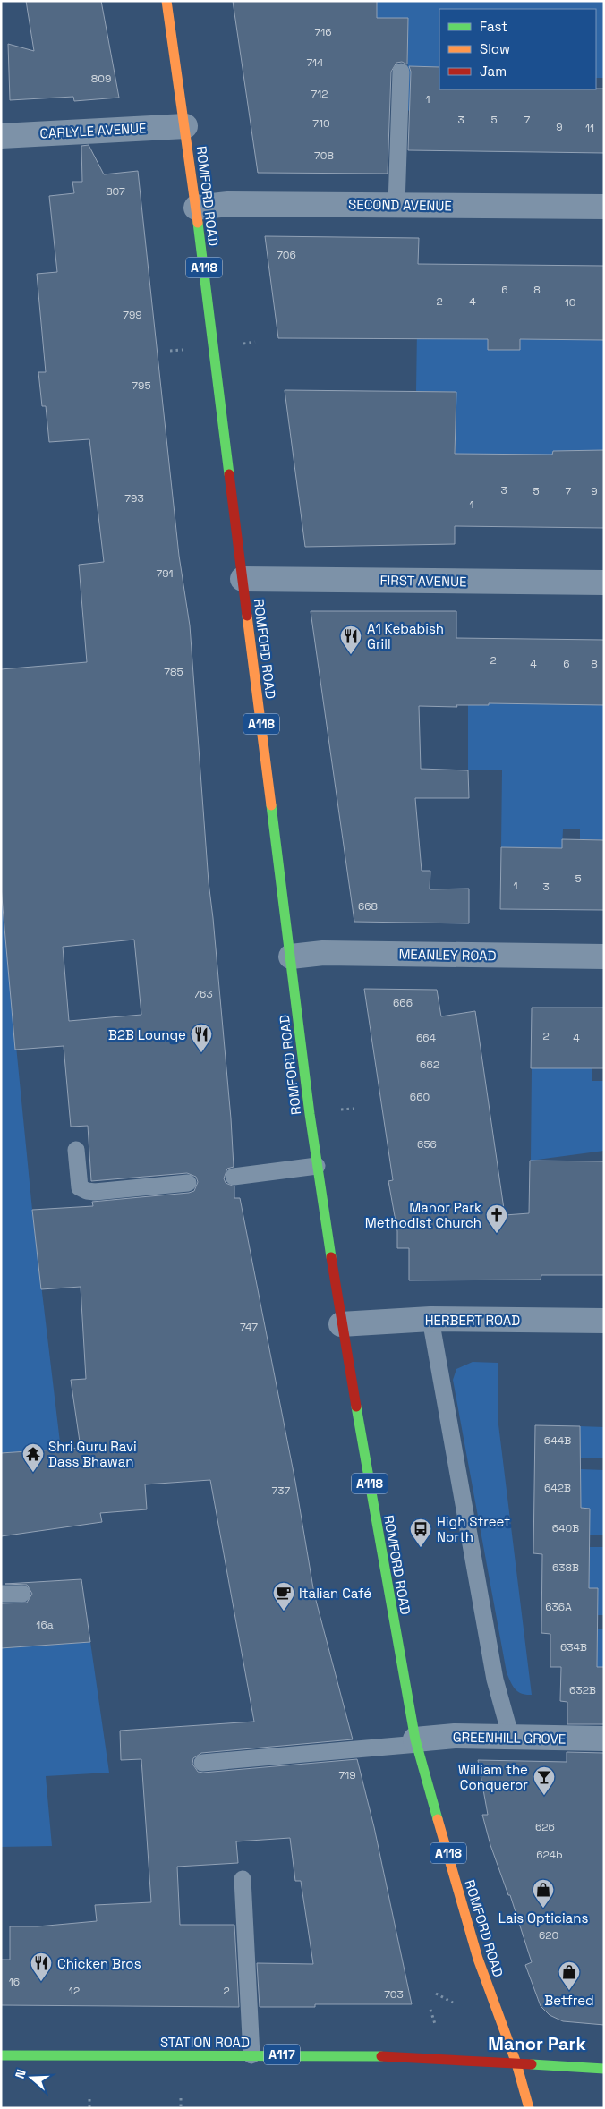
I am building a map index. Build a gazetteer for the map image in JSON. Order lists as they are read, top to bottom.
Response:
{
  "streets": {
    "main road": [
      "ROMFORD ROAD",
      "A118",
      "STATION ROAD",
      "A117"
    ],
    "street": [
      "CARLYLE AVENUE",
      "SECOND AVENUE",
      "FIRST AVENUE",
      "MEANLEY ROAD",
      "HERBERT ROAD",
      "GREENHILL GROVE"
    ]
  },
  "crossings": [
    ["CARLYLE AVENUE", "ROMFORD ROAD"],
    ["ROMFORD ROAD", "SECOND AVENUE"],
    ["ROMFORD ROAD", "FIRST AVENUE"],
    ["ROMFORD ROAD", "MEANLEY ROAD"],
    ["ROMFORD ROAD", "HERBERT ROAD"],
    ["ROMFORD ROAD", "GREENHILL GROVE"],
    ["ROMFORD ROAD", "STATION ROAD"],
    ["ROMFORD ROAD", "A117"],
    ["STATION ROAD", "A117"]
  ],
  "districts": ["Manor Park"],
  "places": {
    "restaurant": ["A1 Kebabish Grill", "B2B Lounge", "Chicken Bros"],
    "church": ["Manor Park Methodist Church"],
    "temple": ["Shri Guru Ravi Dass Bhawan"],
    "bus stop": ["High Street North"],
    "cafe": ["Italian Café"],
    "bar": ["William the Conqueror"],
    "shop": ["Lais Opticians", "Betfred"]
  },
  "house_numbers": [
    "716",
    "714",
    "809",
    "712",
    "1",
    "3",
    "5",
    "7",
    "710",
    "9",
    "11",
    "708",
    "807",
    "706",
    "6",
    "8",
    "2",
    "4",
    "10",
    "799",
    "795",
    "3",
    "5",
    "7",
    "9",
    "793",
    "1",
    "791",
    "2",
    "4",
    "6",
    "8",
    "785",
    "5",
    "1",
    "3",
    "668",
    "763",
    "666",
    "2",
    "664",
    "4",
    "662",
    "660",
    "656",
    "747",
    "644B",
    "642B",
    "737",
    "640B",
    "638B",
    "636A",
    "16a",
    "634B",
    "632B",
    "719",
    "626",
    "624b",
    "620",
    "16",
    "12",
    "2",
    "703"
  ],
  "legend": ["Fast", "Slow", "Jam"],
  "north": "left"
}
